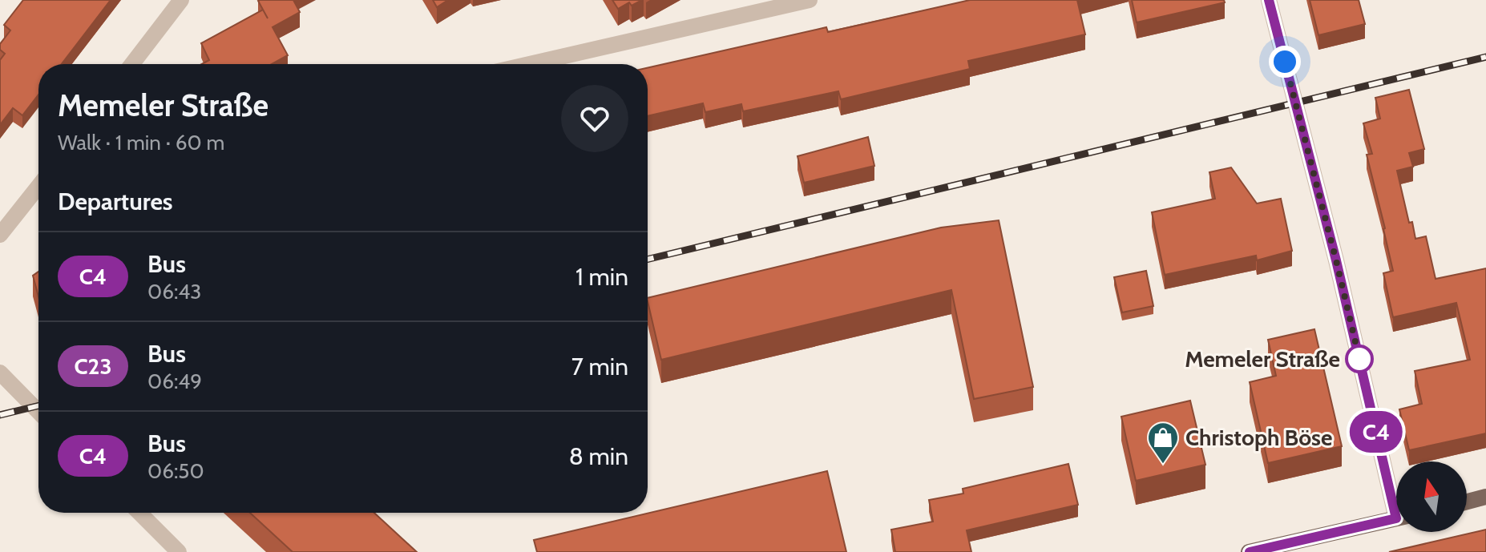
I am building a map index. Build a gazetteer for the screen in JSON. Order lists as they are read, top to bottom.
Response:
{
  "places": {
    "other": ["Memeler Straße"],
    "shop": ["Christoph Böse"]
  },
  "lines": ["bus line C4"],
  "north": "top",
  "page": {
    "on_map": "C4",
    "heading": [
      ["Memeler Straße", "Walk · 1 min · 60 m"],
      "Departures"
    ],
    "list": [
      {
        "mark": "C4",
        "name": "Bus",
        "note": "06:43",
        "value": "1 min"
      },
      {
        "mark": "C23",
        "name": "Bus",
        "note": "06:49",
        "value": "7 min"
      },
      {
        "mark": "C4",
        "name": "Bus",
        "note": "06:50",
        "value": "8 min"
      }
    ]
  }
}
